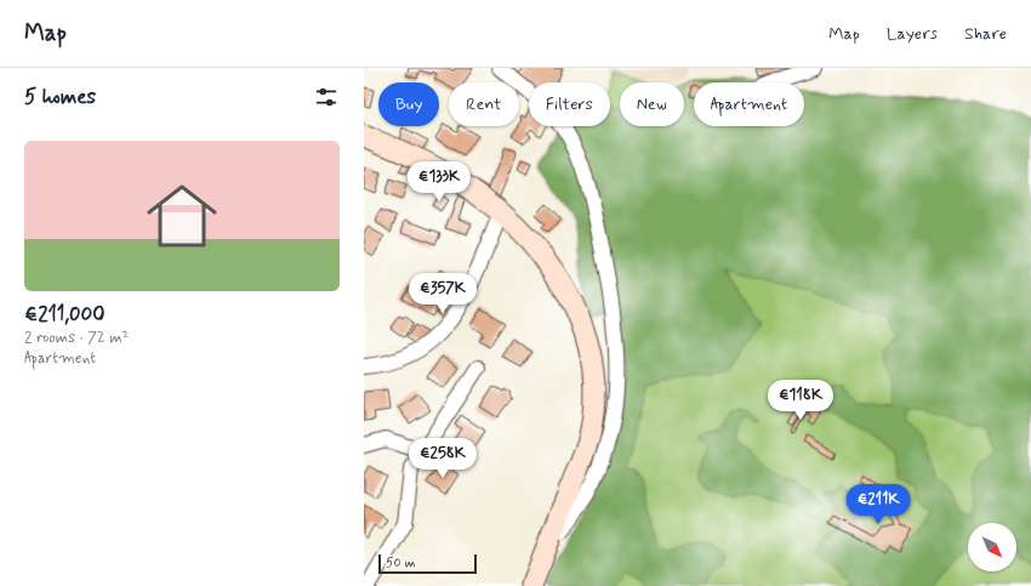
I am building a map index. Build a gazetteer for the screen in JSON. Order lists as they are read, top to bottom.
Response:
{
  "scale_bar": "50 m",
  "north": "bottom right",
  "page": {
    "header": "Map",
    "nav": ["Map", "Layers", "Share"],
    "heading": "5 homes",
    "chip": [
      "Buy",
      "Rent",
      "Filters",
      "New",
      "Apartment"
    ],
    "list": [
      {
        "name": "€211,000",
        "note": "2 rooms · 72 m² · Apartment"
      }
    ],
    "price": [
      "€133K",
      "€357K",
      "€118K",
      "€258K",
      "€211K"
    ],
    "scale": "50 m"
  }
}
